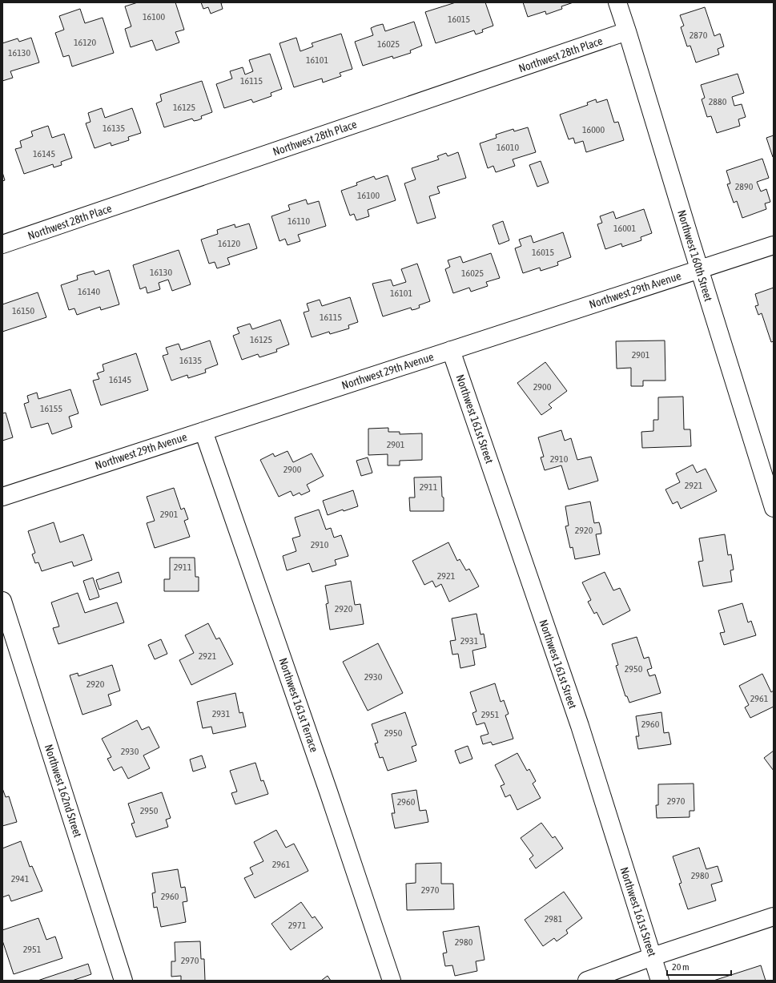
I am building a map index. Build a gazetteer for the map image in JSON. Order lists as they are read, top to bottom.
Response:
{
  "streets": {
    "street": [
      "Northwest 28th Place",
      "Northwest 160th Street",
      "Northwest 29th Avenue",
      "Northwest 161st Street",
      "Northwest 161st Terrace",
      "Northwest 162nd Street"
    ]
  },
  "crossings": [
    ["Northwest 28th Place", "Northwest 160th Street"],
    ["Northwest 160th Street", "Northwest 29th Avenue"],
    ["Northwest 29th Avenue", "Northwest 161st Street"],
    ["Northwest 29th Avenue", "Northwest 161st Terrace"]
  ],
  "house_numbers": [
    "16100",
    "16015",
    "2870",
    "16120",
    "16025",
    "16130",
    "16101",
    "16115",
    "2880",
    "16125",
    "16135",
    "16000",
    "16010",
    "16145",
    "2890",
    "16100",
    "16110",
    "16001",
    "16120",
    "16015",
    "16130",
    "16025",
    "16140",
    "16101",
    "16150",
    "16115",
    "16125",
    "2901",
    "16135",
    "16145",
    "2900",
    "16155",
    "2901",
    "2910",
    "2900",
    "2921",
    "2911",
    "2901",
    "2920",
    "2910",
    "2911",
    "2921",
    "2920",
    "2931",
    "2921",
    "2950",
    "2930",
    "2920",
    "2961",
    "2931",
    "2951",
    "2960",
    "2950",
    "2930",
    "2970",
    "2960",
    "2950",
    "2961",
    "2980",
    "2941",
    "2970",
    "2960",
    "2981",
    "2971",
    "2980",
    "2951",
    "2970"
  ],
  "scale_bar": "20 m"
}
